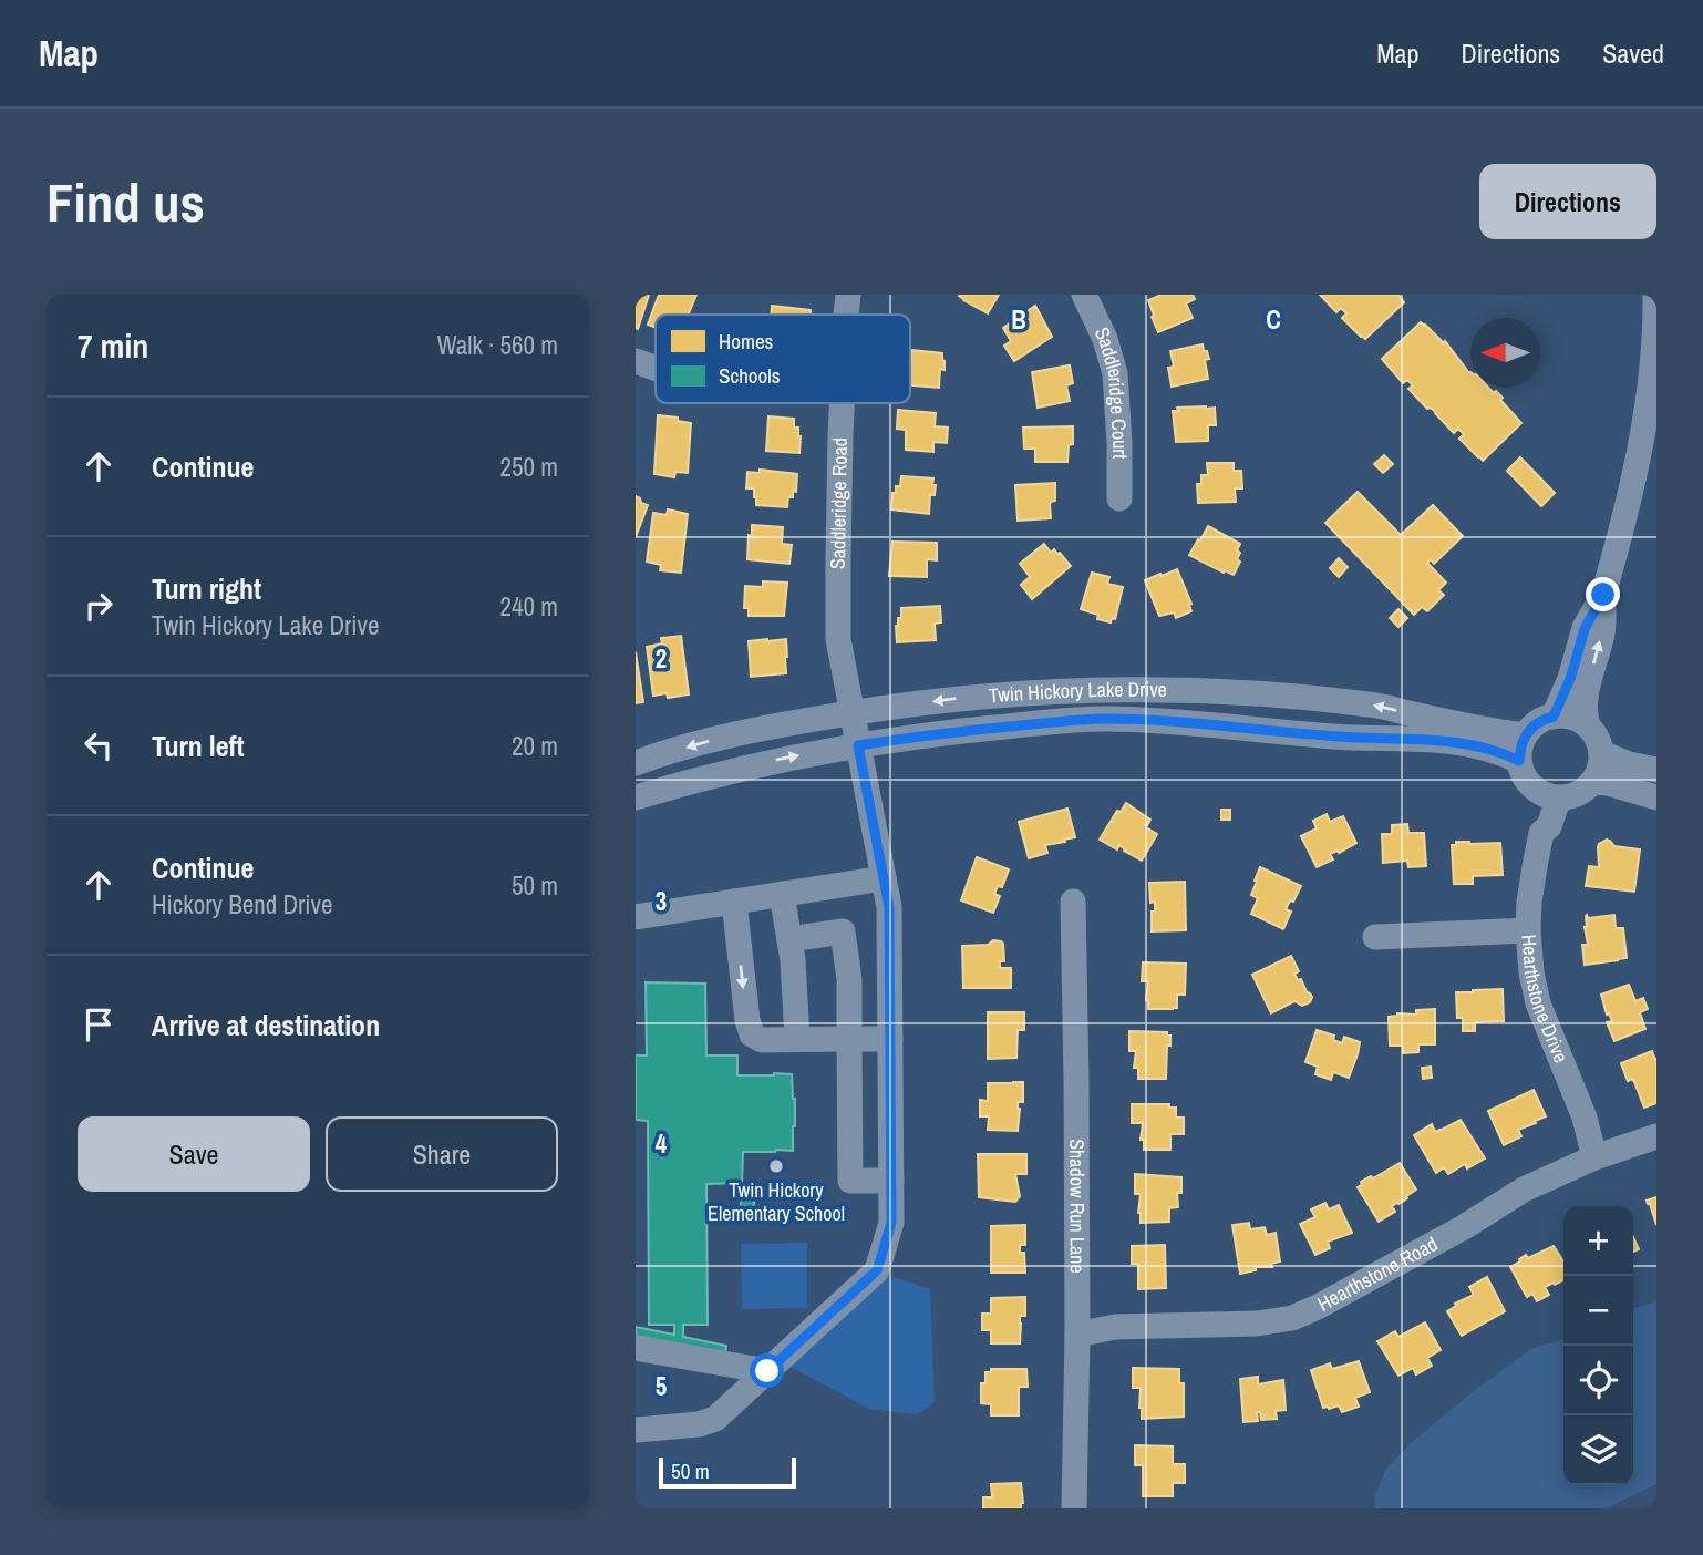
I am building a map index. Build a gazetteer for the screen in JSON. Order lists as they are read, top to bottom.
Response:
{
  "streets": {
    "street": [
      "Saddleridge Court",
      "Saddleridge Road",
      "Twin Hickory Lake Drive",
      "Hearthstone Drive",
      "Shadow Run Lane",
      "Hearthstone Road"
    ]
  },
  "crossings": [
    ["Saddleridge Road", "Twin Hickory Lake Drive"],
    ["Twin Hickory Lake Drive", "Hearthstone Drive"],
    ["Hearthstone Drive", "Hearthstone Road"],
    ["Shadow Run Lane", "Hearthstone Road"]
  ],
  "places": ["Twin Hickory Elementary School"],
  "legend": ["Homes", "Schools"],
  "scale_bar": "50 m",
  "north": "left",
  "page": {
    "header": "Map",
    "nav": ["Map", "Directions", "Saved"],
    "buttons": [
      "Directions",
      ["Save", "Share"]
    ],
    "title": "Find us",
    "heading": ["7 min", "Walk · 560 m"],
    "list": [
      ["Continue", "250 m"],
      ["Turn right", "Twin Hickory Lake Drive", "240 m"],
      ["Turn left", "20 m"],
      ["Continue", "Hickory Bend Drive", "50 m"],
      "Arrive at destination"
    ],
    "map_buttons": ["+", "−"],
    "scale": "50 m"
  },
  "grid": {
    "columns": ["B", "C"],
    "rows": [
      "2",
      "3",
      "4",
      "5"
    ]
  }
}
